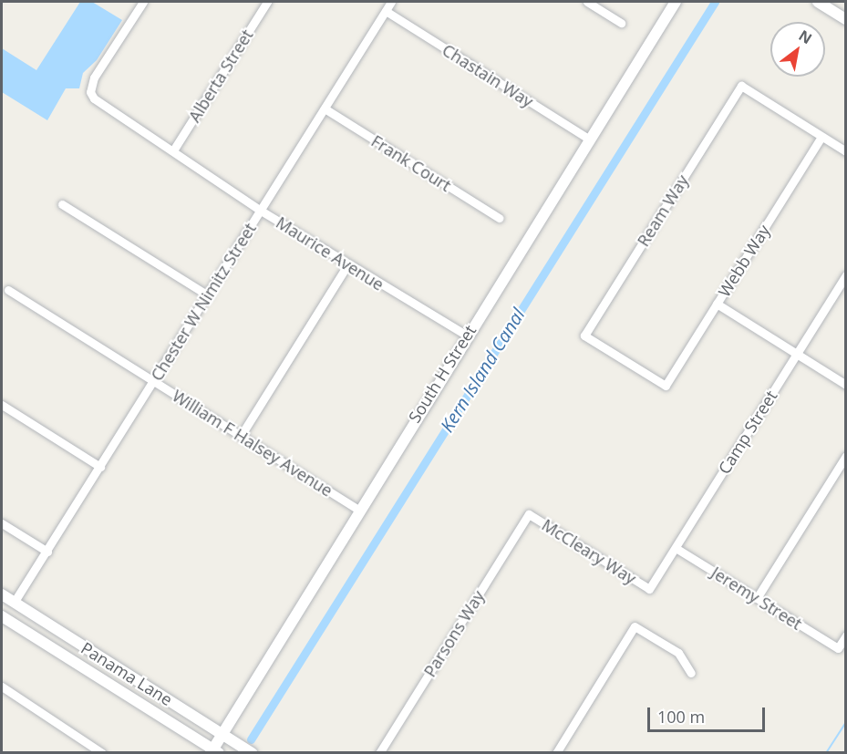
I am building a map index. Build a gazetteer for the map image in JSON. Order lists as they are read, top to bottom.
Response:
{
  "streets": {
    "street": [
      "Alberta Street",
      "Chastain Way",
      "Frank Court",
      "Ream Way",
      "Maurice Avenue",
      "Webb Way",
      "Chester W Nimitz Street",
      "South H Street",
      "Camp Street",
      "William F Halsey Avenue",
      "McCleary Way",
      "Jeremy Street",
      "Parsons Way",
      "Panama Lane"
    ]
  },
  "crossings": [
    ["Alberta Street", "Maurice Avenue"],
    ["Chastain Way", "Chester W Nimitz Street"],
    ["Chastain Way", "South H Street"],
    ["Frank Court", "Chester W Nimitz Street"],
    ["Ream Way", "Webb Way"],
    ["Maurice Avenue", "Chester W Nimitz Street"],
    ["Maurice Avenue", "South H Street"],
    ["Chester W Nimitz Street", "William F Halsey Avenue"],
    ["Chester W Nimitz Street", "Panama Lane"],
    ["South H Street", "William F Halsey Avenue"],
    ["South H Street", "Panama Lane"],
    ["Camp Street", "McCleary Way"],
    ["Camp Street", "Jeremy Street"],
    ["McCleary Way", "Parsons Way"]
  ],
  "water": ["Kern Island Canal"],
  "scale_bar": "100 m",
  "north": "top right"
}
